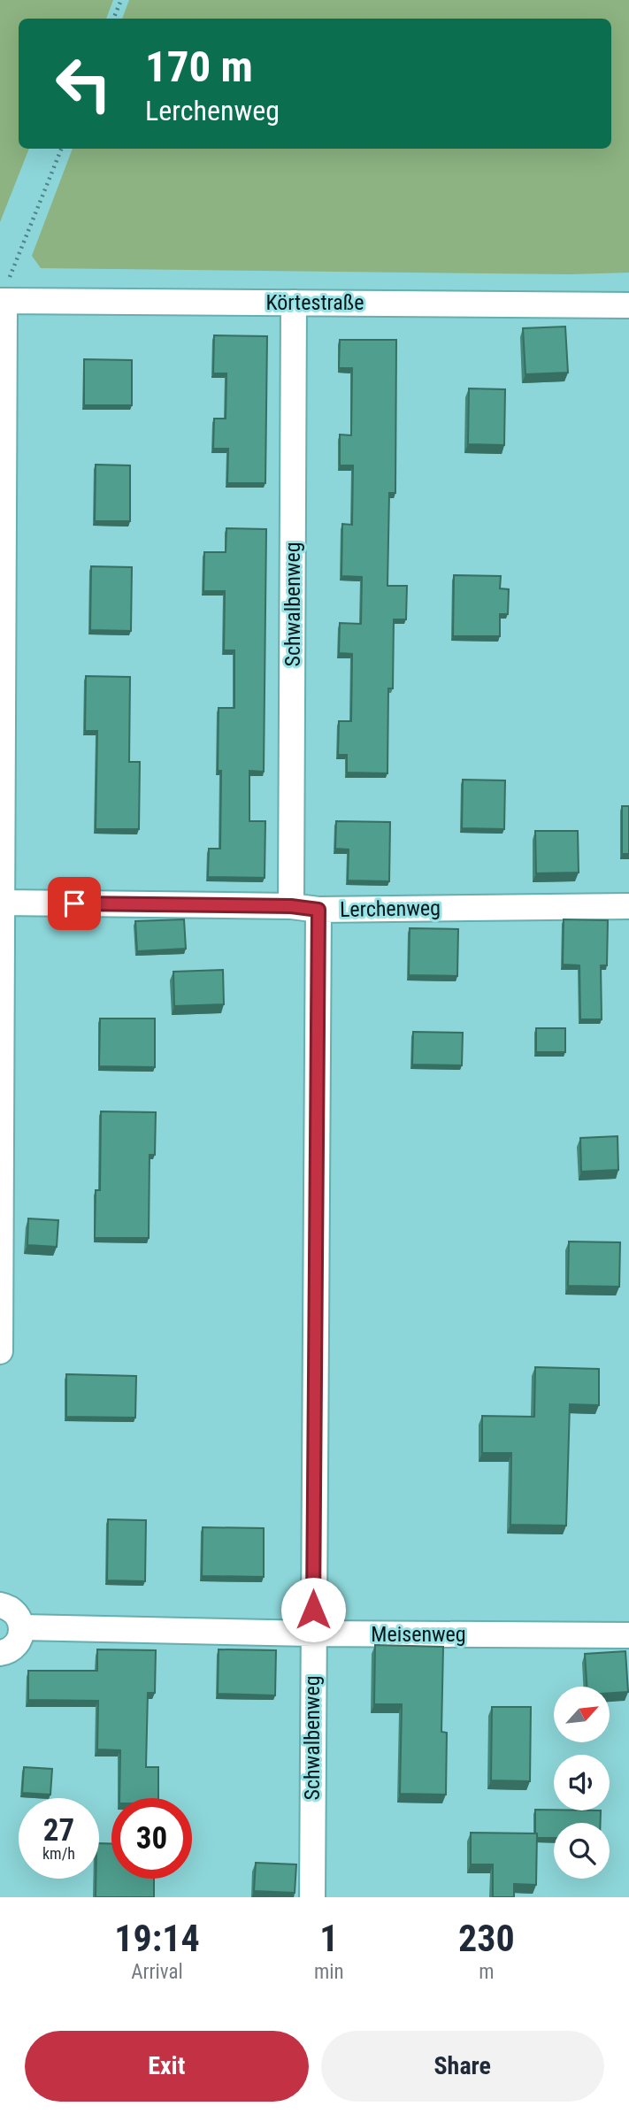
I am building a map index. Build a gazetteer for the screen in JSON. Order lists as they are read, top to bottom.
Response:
{
  "streets": {
    "street": [
      "Körtestraße",
      "Schwalbenweg",
      "Lerchenweg",
      "Meisenweg"
    ]
  },
  "crossings": [
    ["Körtestraße", "Schwalbenweg"],
    ["Schwalbenweg", "Lerchenweg"],
    ["Schwalbenweg", "Meisenweg"]
  ],
  "north": "top right",
  "page": {
    "turn": ["170 m", "Lerchenweg"],
    "speed": "27 km/h",
    "limit": "30",
    "eta": [
      "19:14",
      "Arrival",
      "1",
      "min",
      "230",
      "m"
    ],
    "buttons": ["Exit", "Share"]
  }
}
